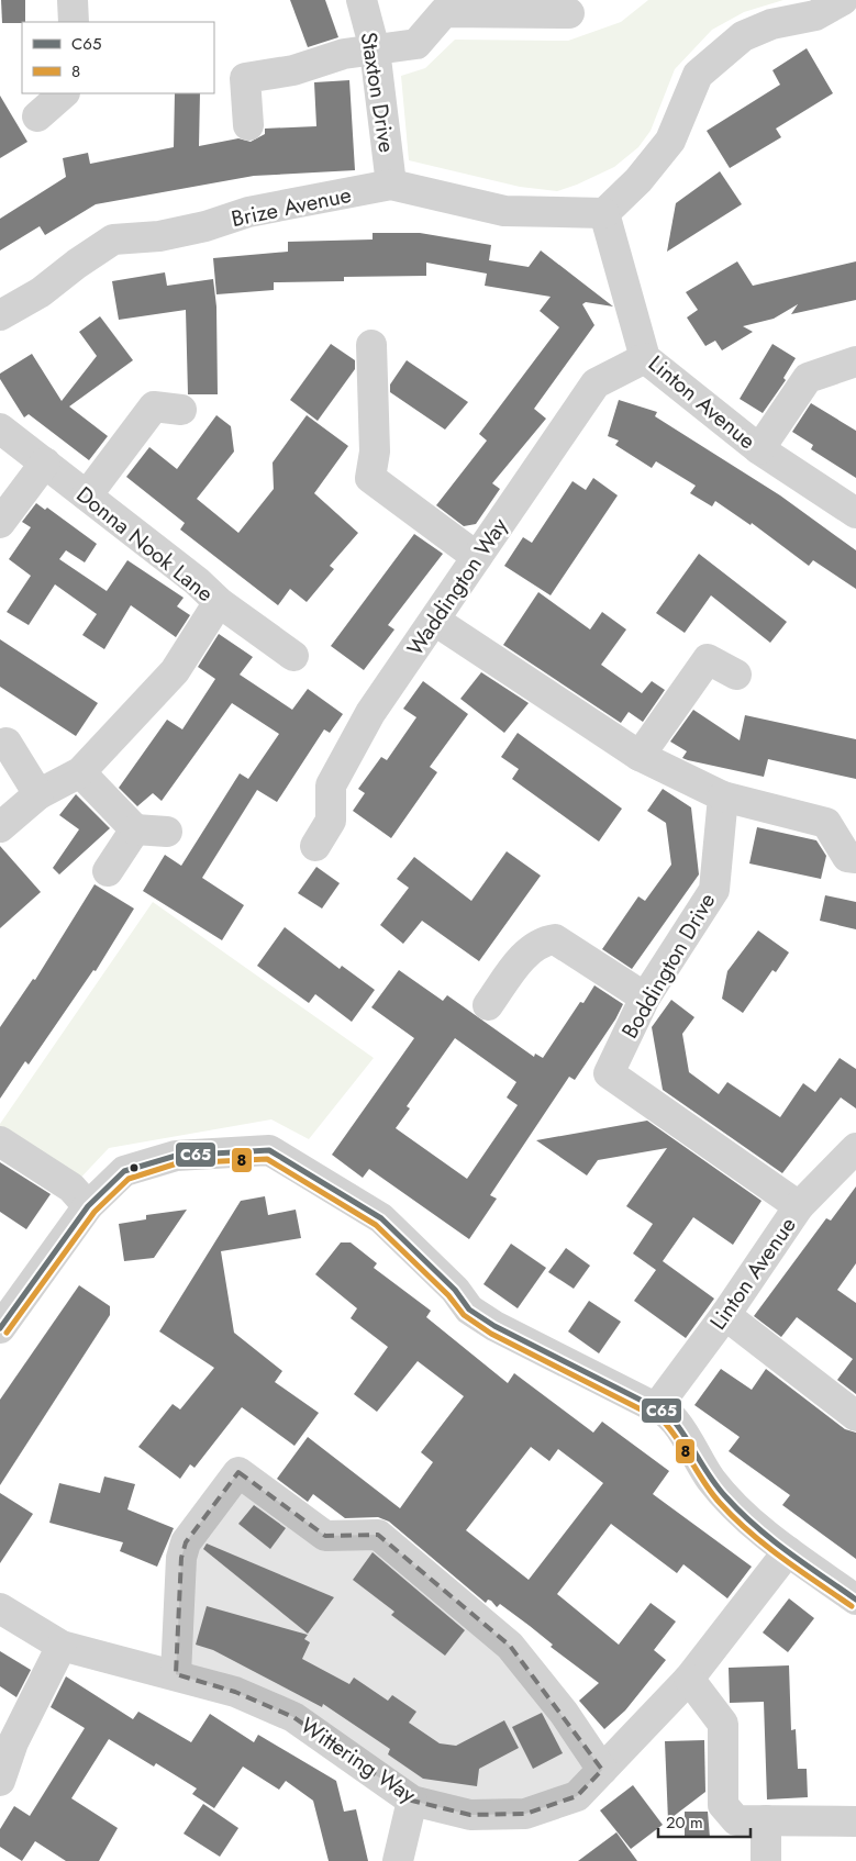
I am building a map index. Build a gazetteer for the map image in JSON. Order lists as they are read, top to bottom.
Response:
{
  "streets": {
    "street": [
      "Staxton Drive",
      "Brize Avenue",
      "Linton Avenue",
      "Donna Nook Lane",
      "Waddington Way",
      "Boddington Drive",
      "Wittering Way"
    ]
  },
  "crossings": [
    ["Staxton Drive", "Brize Avenue"],
    ["Brize Avenue", "Linton Avenue"],
    ["Linton Avenue", "Waddington Way"],
    ["Linton Avenue", "Boddington Drive"]
  ],
  "lines": ["transit line C65", "transit line 8"],
  "legend": ["C65", "8"],
  "scale_bar": "20 m"
}
